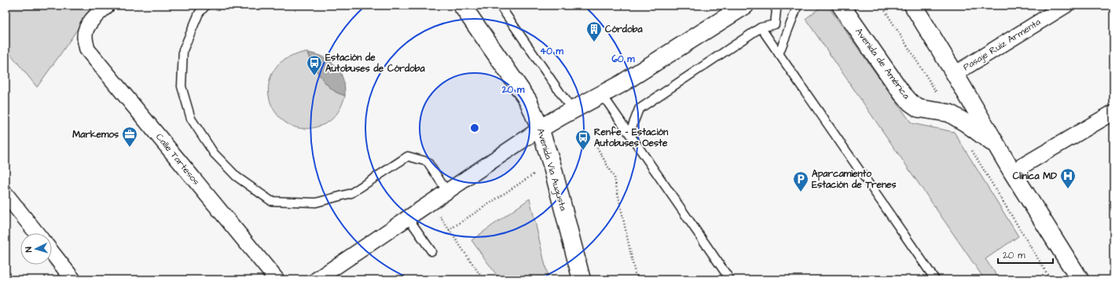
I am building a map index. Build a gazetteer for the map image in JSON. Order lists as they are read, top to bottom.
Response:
{
  "streets": {
    "main road": ["Avenida de América", "Avenida Vía Augusta"],
    "street": ["Pasaje Ruiz Armenta", "Calle Tartesos"]
  },
  "crossings": [
    ["Pasaje Ruiz Armenta", "Avenida de América"]
  ],
  "places": {
    "building": ["Córdoba"],
    "bus stop": ["Estación de Autobuses de Córdoba", "Renfe - Estación Autobuses Oeste"],
    "office": ["Markemos"],
    "hospital": ["Clinica MD"],
    "parking": ["Aparcamiento Estación de Trenes"]
  },
  "scale_bar": "20 m",
  "north": "left",
  "rings": ["40 m", "60 m", "20 m"]
}
